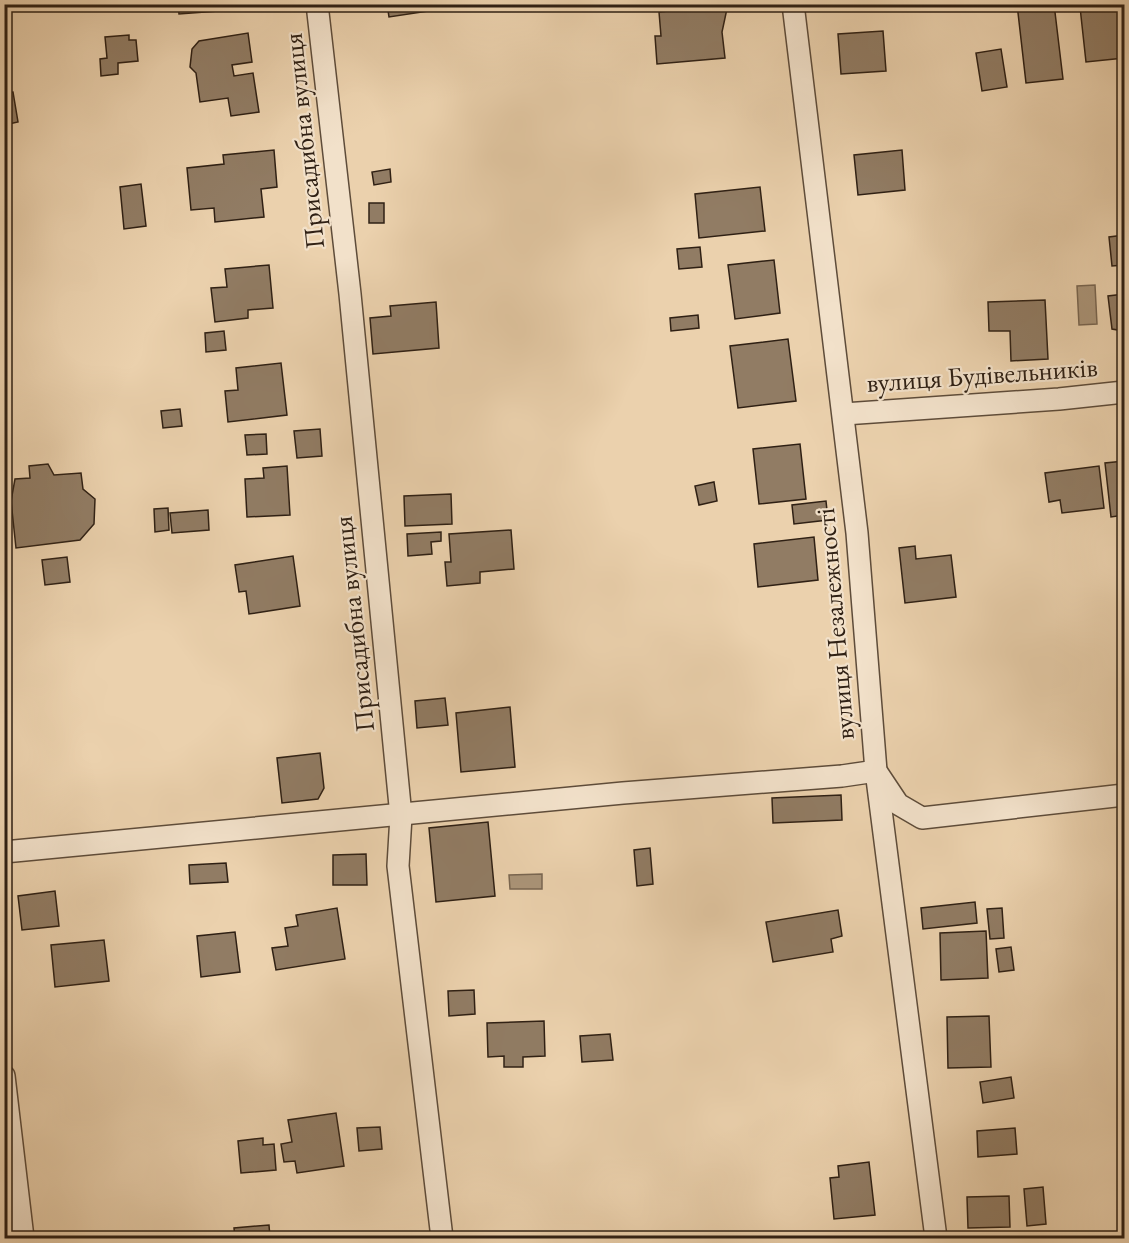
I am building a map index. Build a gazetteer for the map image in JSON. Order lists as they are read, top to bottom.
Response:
{
  "streets": {
    "street": ["Присадибна вулиця", "вулиця Будівельників", "вулиця Незалежності"]
  },
  "crossings": [
    ["вулиця Будівельників", "вулиця Незалежності"]
  ]
}
